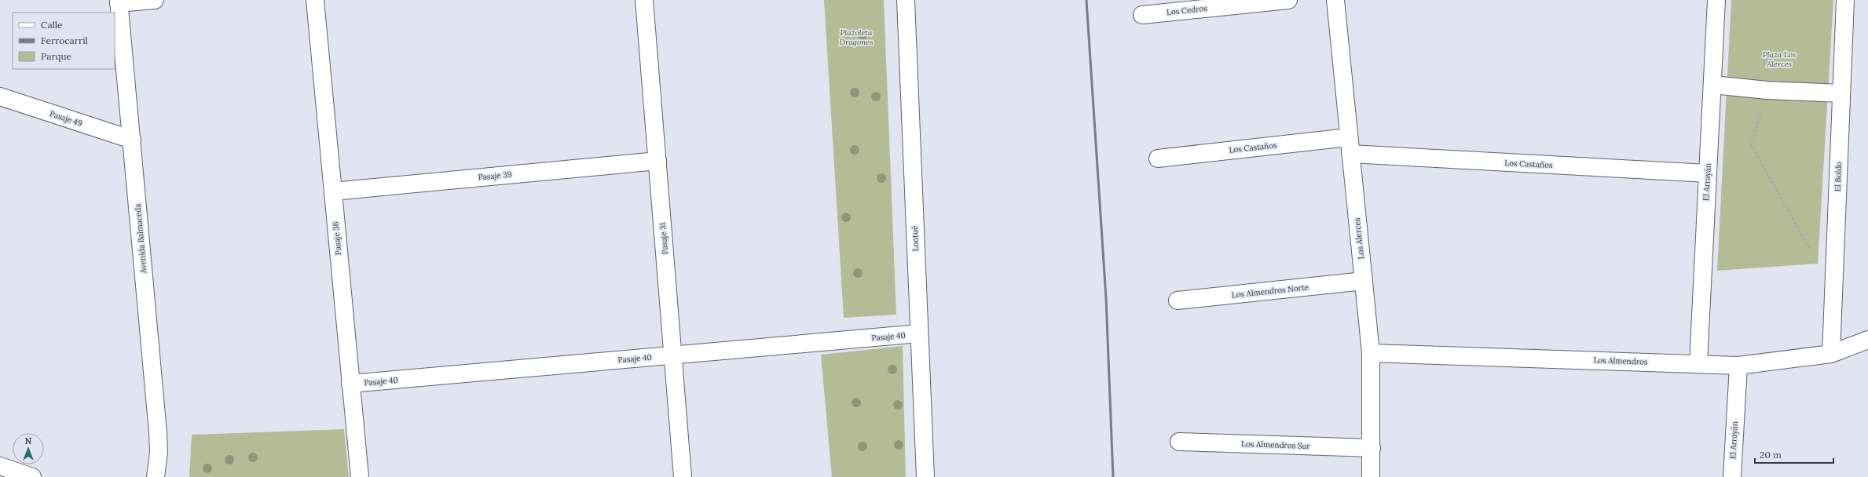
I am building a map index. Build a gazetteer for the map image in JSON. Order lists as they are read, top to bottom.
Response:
{
  "streets": {
    "street": [
      "Los Cedros",
      "Pasaje 49",
      "Los Castaños",
      "Pasaje 39",
      "El Boldo",
      "El Arrayán",
      "Avenida Balmaceda",
      "Pasaje 36",
      "Pasaje 31",
      "Lontué",
      "Los Alerces",
      "Los Almendros Norte",
      "Pasaje 40",
      "Los Almendros",
      "Los Almendros Sur"
    ]
  },
  "crossings": [
    ["Pasaje 49", "Avenida Balmaceda"],
    ["Los Castaños", "El Arrayán"],
    ["Los Castaños", "Los Alerces"],
    ["Pasaje 39", "Pasaje 36"],
    ["Pasaje 39", "Pasaje 31"],
    ["El Boldo", "Los Almendros"],
    ["El Arrayán", "Los Almendros"],
    ["Pasaje 36", "Pasaje 40"],
    ["Pasaje 31", "Pasaje 40"],
    ["Lontué", "Pasaje 40"],
    ["Los Alerces", "Los Almendros Norte"],
    ["Los Alerces", "Los Almendros"],
    ["Los Alerces", "Los Almendros Sur"]
  ],
  "parks": ["Plazoleta Dragones", "Plaza Los Alerces"],
  "legend": ["Calle", "Ferrocarril", "Parque"],
  "scale_bar": "20 m",
  "north": "top"
}
